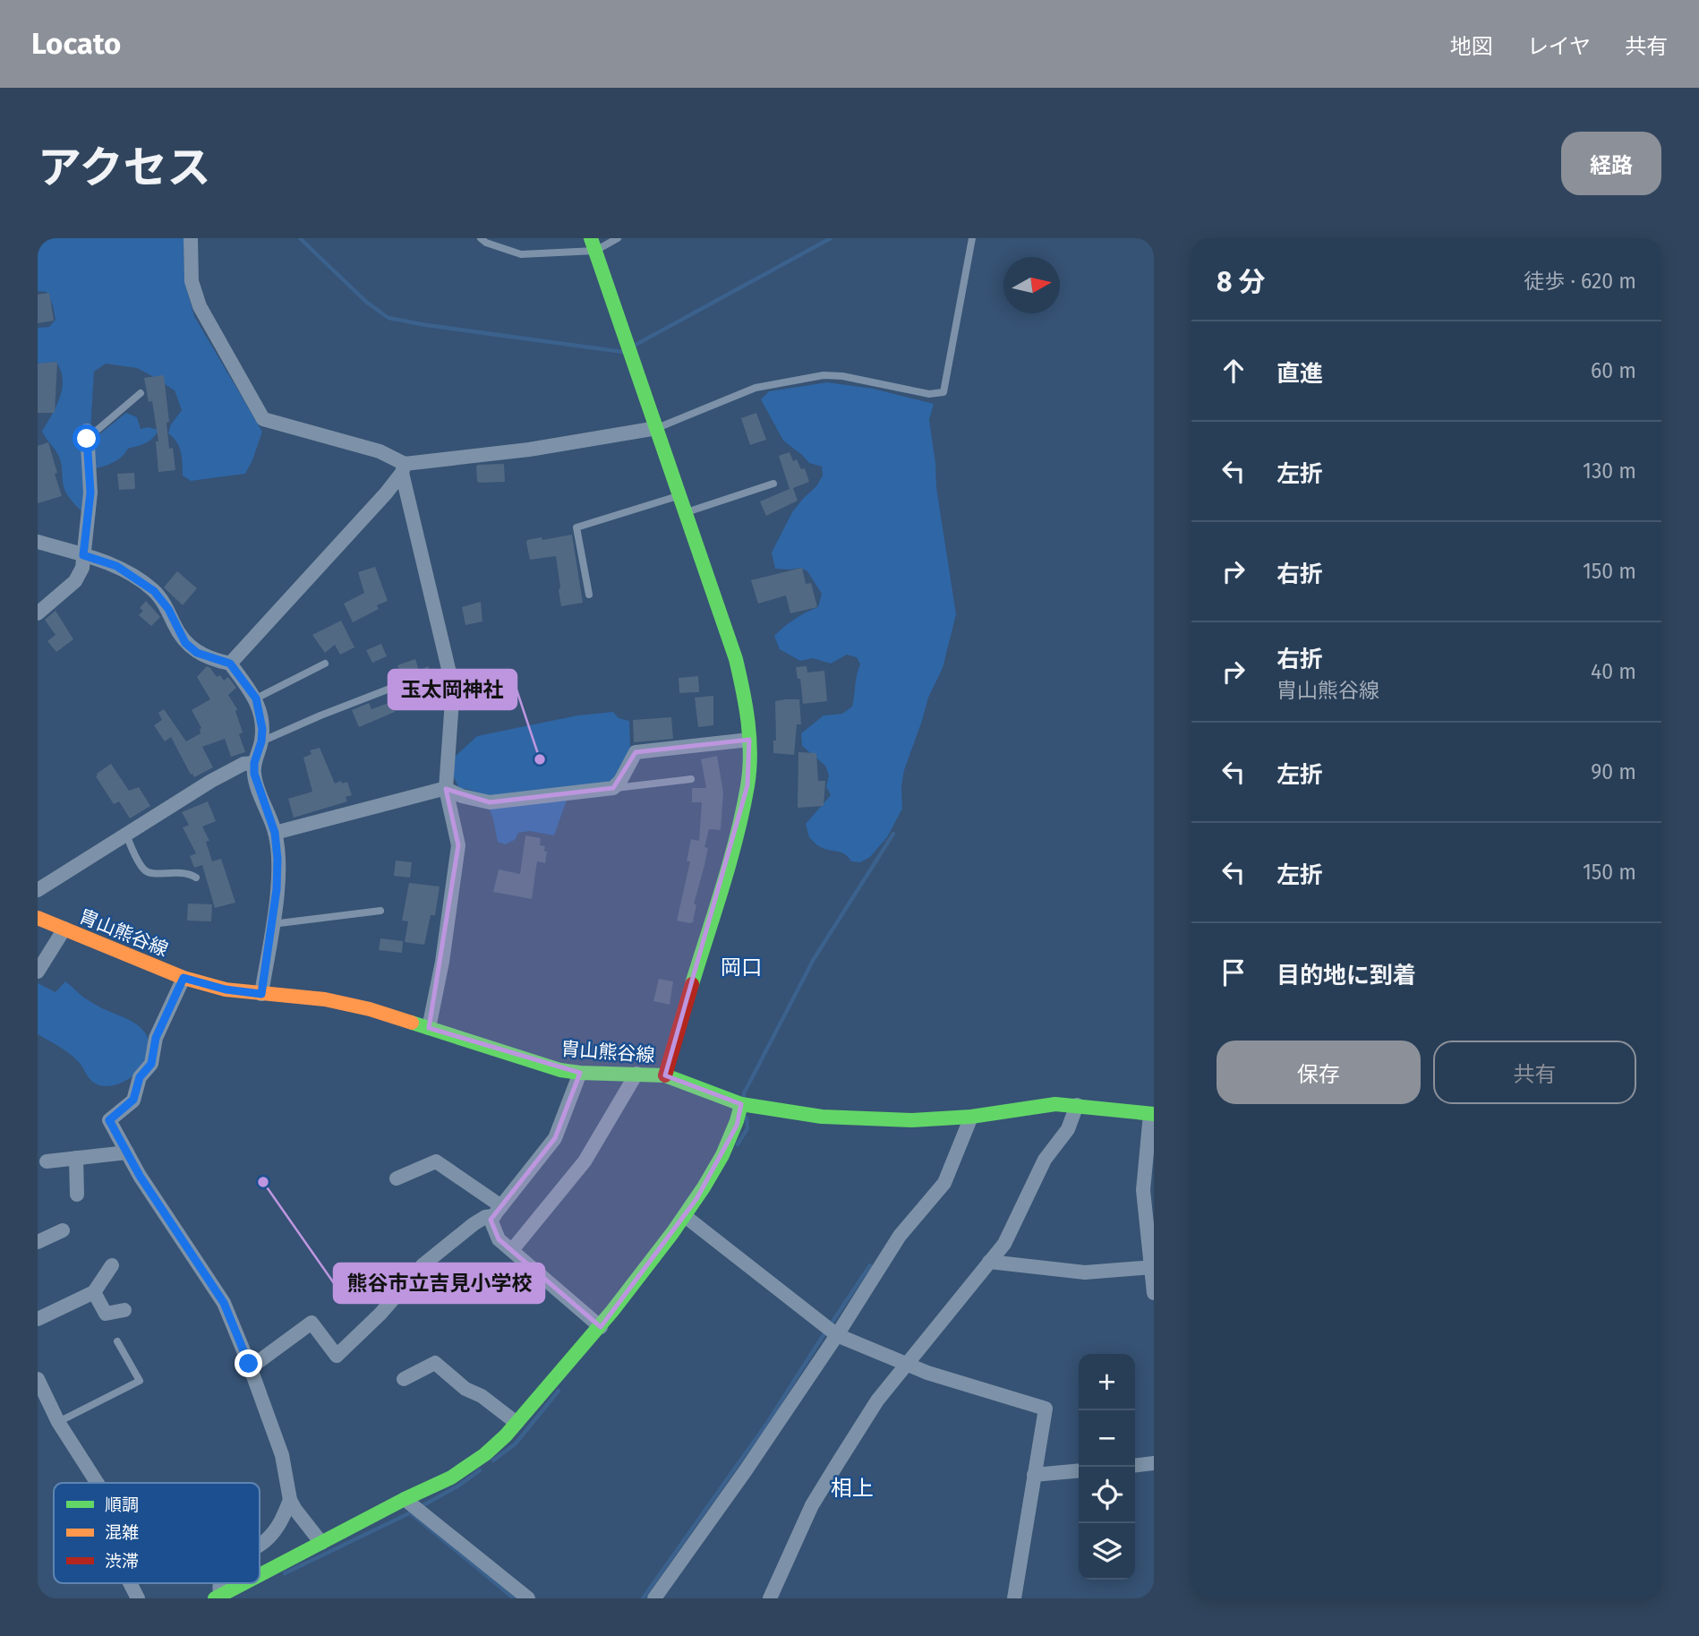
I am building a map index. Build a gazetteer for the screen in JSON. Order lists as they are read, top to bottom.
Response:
{
  "streets": {
    "street": ["胄山熊谷線"]
  },
  "districts": ["岡口", "相上"],
  "places": ["玉太岡神社", "熊谷市立吉見小学校"],
  "legend": ["順調", "混雑", "渋滞"],
  "north": "right",
  "page": {
    "header": "Locato",
    "nav": ["地図", "レイヤ", "共有"],
    "title": "アクセス",
    "buttons": [
      "経路",
      ["保存", "共有"]
    ],
    "heading": ["8 分", "徒歩 · 620 m"],
    "list": [
      ["直進", "60 m"],
      ["左折", "130 m"],
      ["右折", "150 m"],
      ["右折", "胄山熊谷線", "40 m"],
      ["左折", "90 m"],
      ["左折", "150 m"],
      "目的地に到着"
    ],
    "map_buttons": ["+", "−"]
  }
}
